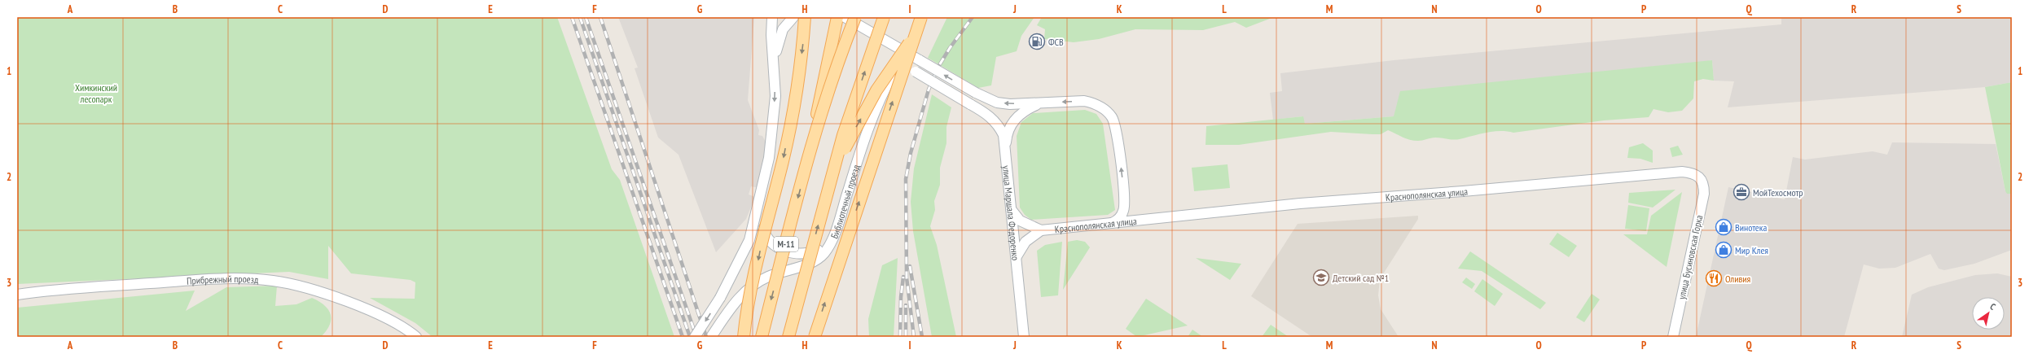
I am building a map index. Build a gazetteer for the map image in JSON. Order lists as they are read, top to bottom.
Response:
{
  "streets": {
    "main road": ["М-11"],
    "street": [
      "Краснополянская улица",
      "Библиотечный проезд",
      "улица Маршала Федоренко",
      "улица Бусиновская Горка",
      "Прибрежный проезд"
    ]
  },
  "crossings": [
    ["Краснополянская улица", "улица Бусиновская Горка"],
    ["Библиотечный проезд", "улица Маршала Федоренко"]
  ],
  "parks": ["Химкинский лесопарк"],
  "places": {
    "fuel station": ["ФСВ"],
    "office": ["МойТехосмотр"],
    "shop": ["Винотека", "Мир Клея"],
    "school or university": ["Детский сад №1"],
    "restaurant": ["Оливия"]
  },
  "north": "top right",
  "grid": {
    "columns": [
      "A",
      "B",
      "C",
      "D",
      "E",
      "F",
      "G",
      "H",
      "I",
      "J",
      "K",
      "L",
      "M",
      "N",
      "O",
      "P",
      "Q",
      "R",
      "S"
    ],
    "rows": ["1", "2", "3"]
  }
}
